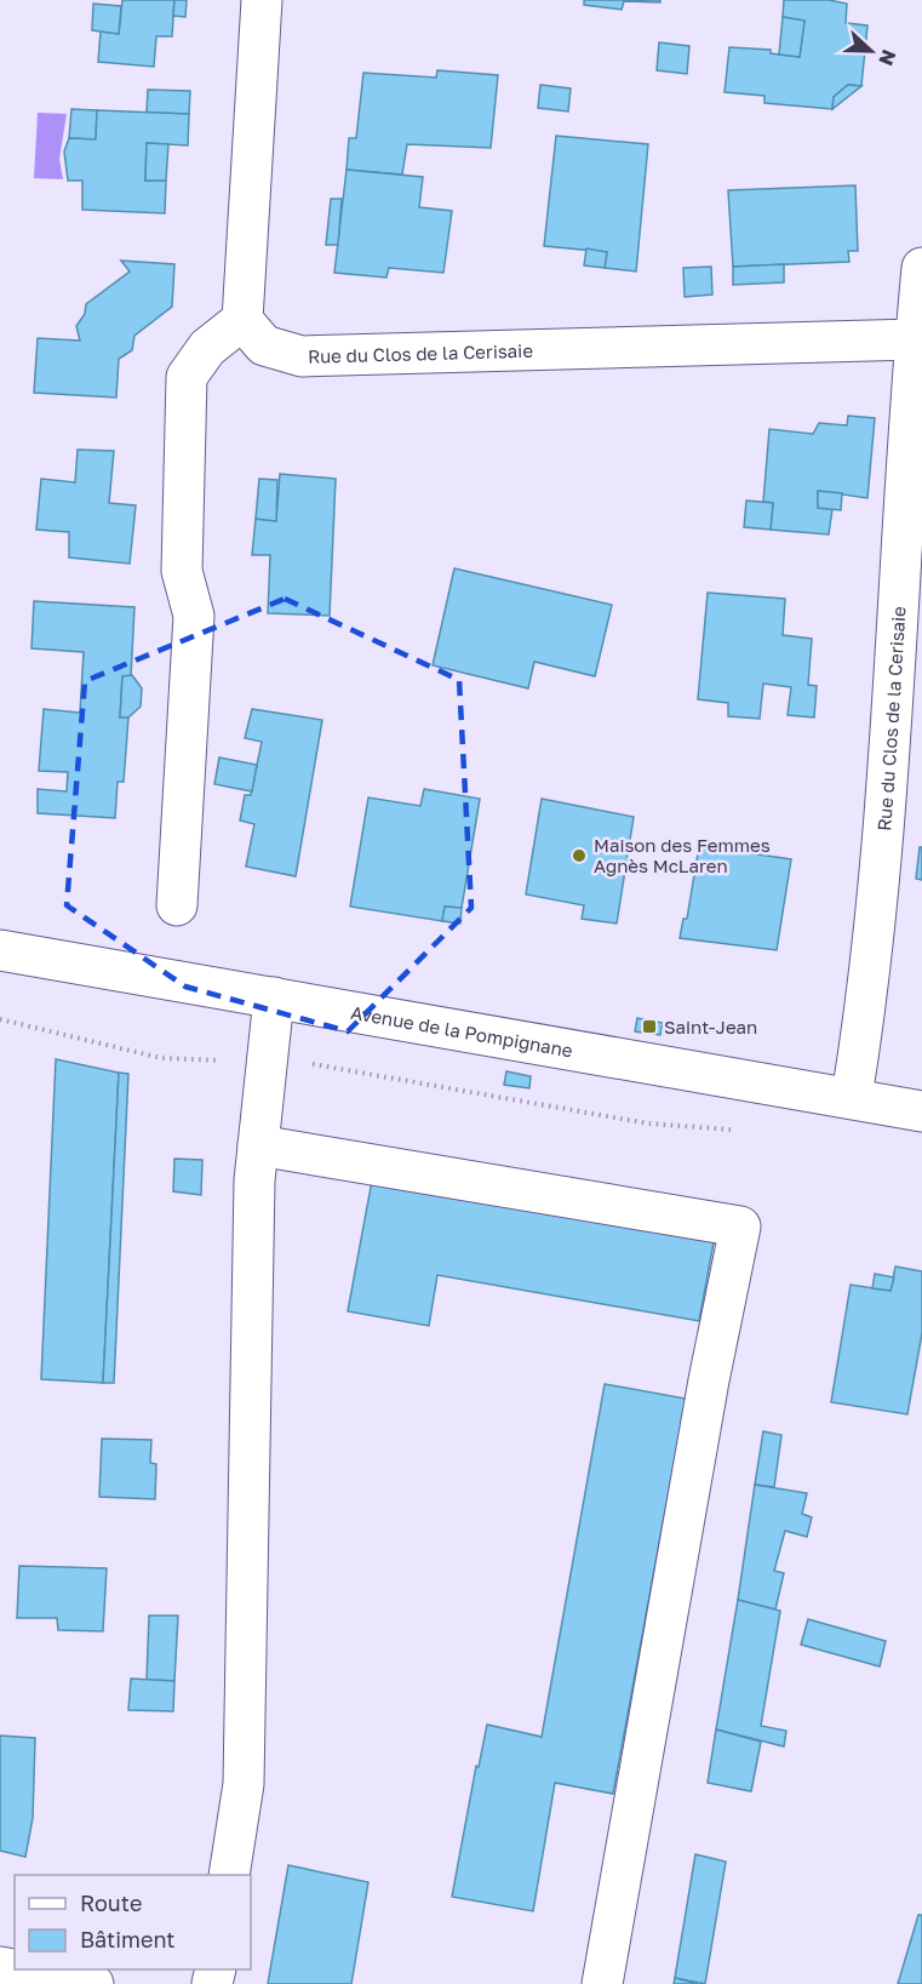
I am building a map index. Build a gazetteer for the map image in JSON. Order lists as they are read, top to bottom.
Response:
{
  "streets": {
    "street": ["Rue du Clos de la Cerisaie", "Avenue de la Pompignane"]
  },
  "crossings": [
    ["Rue du Clos de la Cerisaie", "Avenue de la Pompignane"]
  ],
  "places": {
    "other": ["Maison des Femmes Agnès McLaren"],
    "transit": ["Saint-Jean"]
  },
  "legend": ["Route", "Bâtiment"],
  "north": "right"
}
